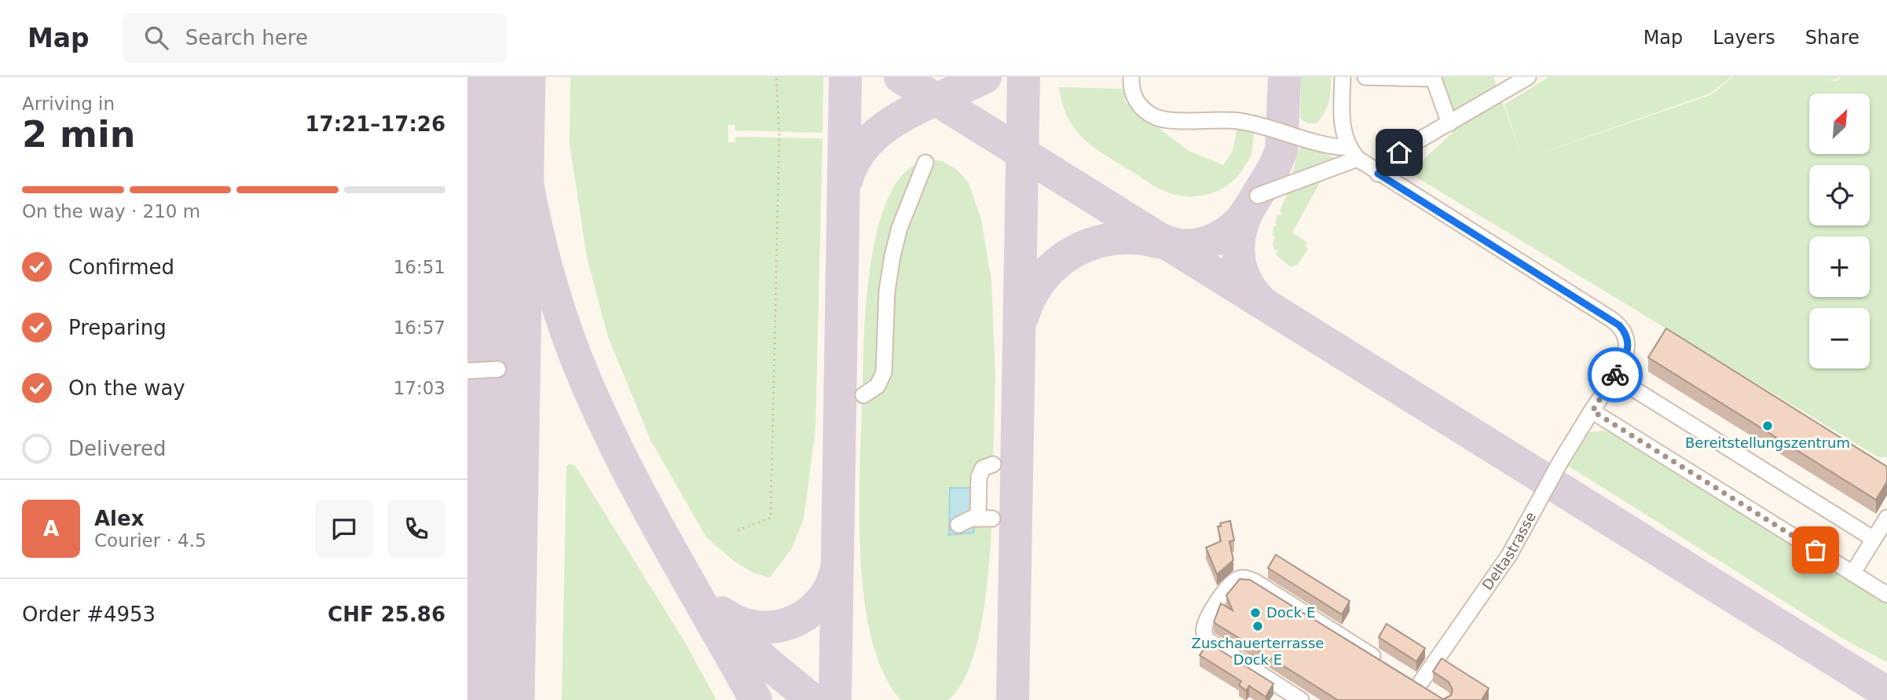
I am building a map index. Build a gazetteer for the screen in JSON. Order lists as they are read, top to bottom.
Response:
{
  "streets": {
    "lane": ["Deltastrasse"]
  },
  "places": ["Bereitstellungszentrum", "Dock E", "Zuschauerterrasse Dock E"],
  "north": "top right",
  "page": {
    "header": "Map",
    "search": "Search here",
    "nav": ["Map", "Layers", "Share"],
    "heading": ["2 min", "Arriving in", "17:21–17:26"],
    "panel": [
      "Alex",
      "Courier · 4.5",
      "Order #4953",
      "CHF 25.86"
    ],
    "map_buttons": ["+", "−"],
    "bar": "On the way · 210 m",
    "list": [
      ["Confirmed", "16:51"],
      ["Preparing", "16:57"],
      ["On the way", "17:03"],
      "Delivered"
    ],
    "round": "A"
  }
}
